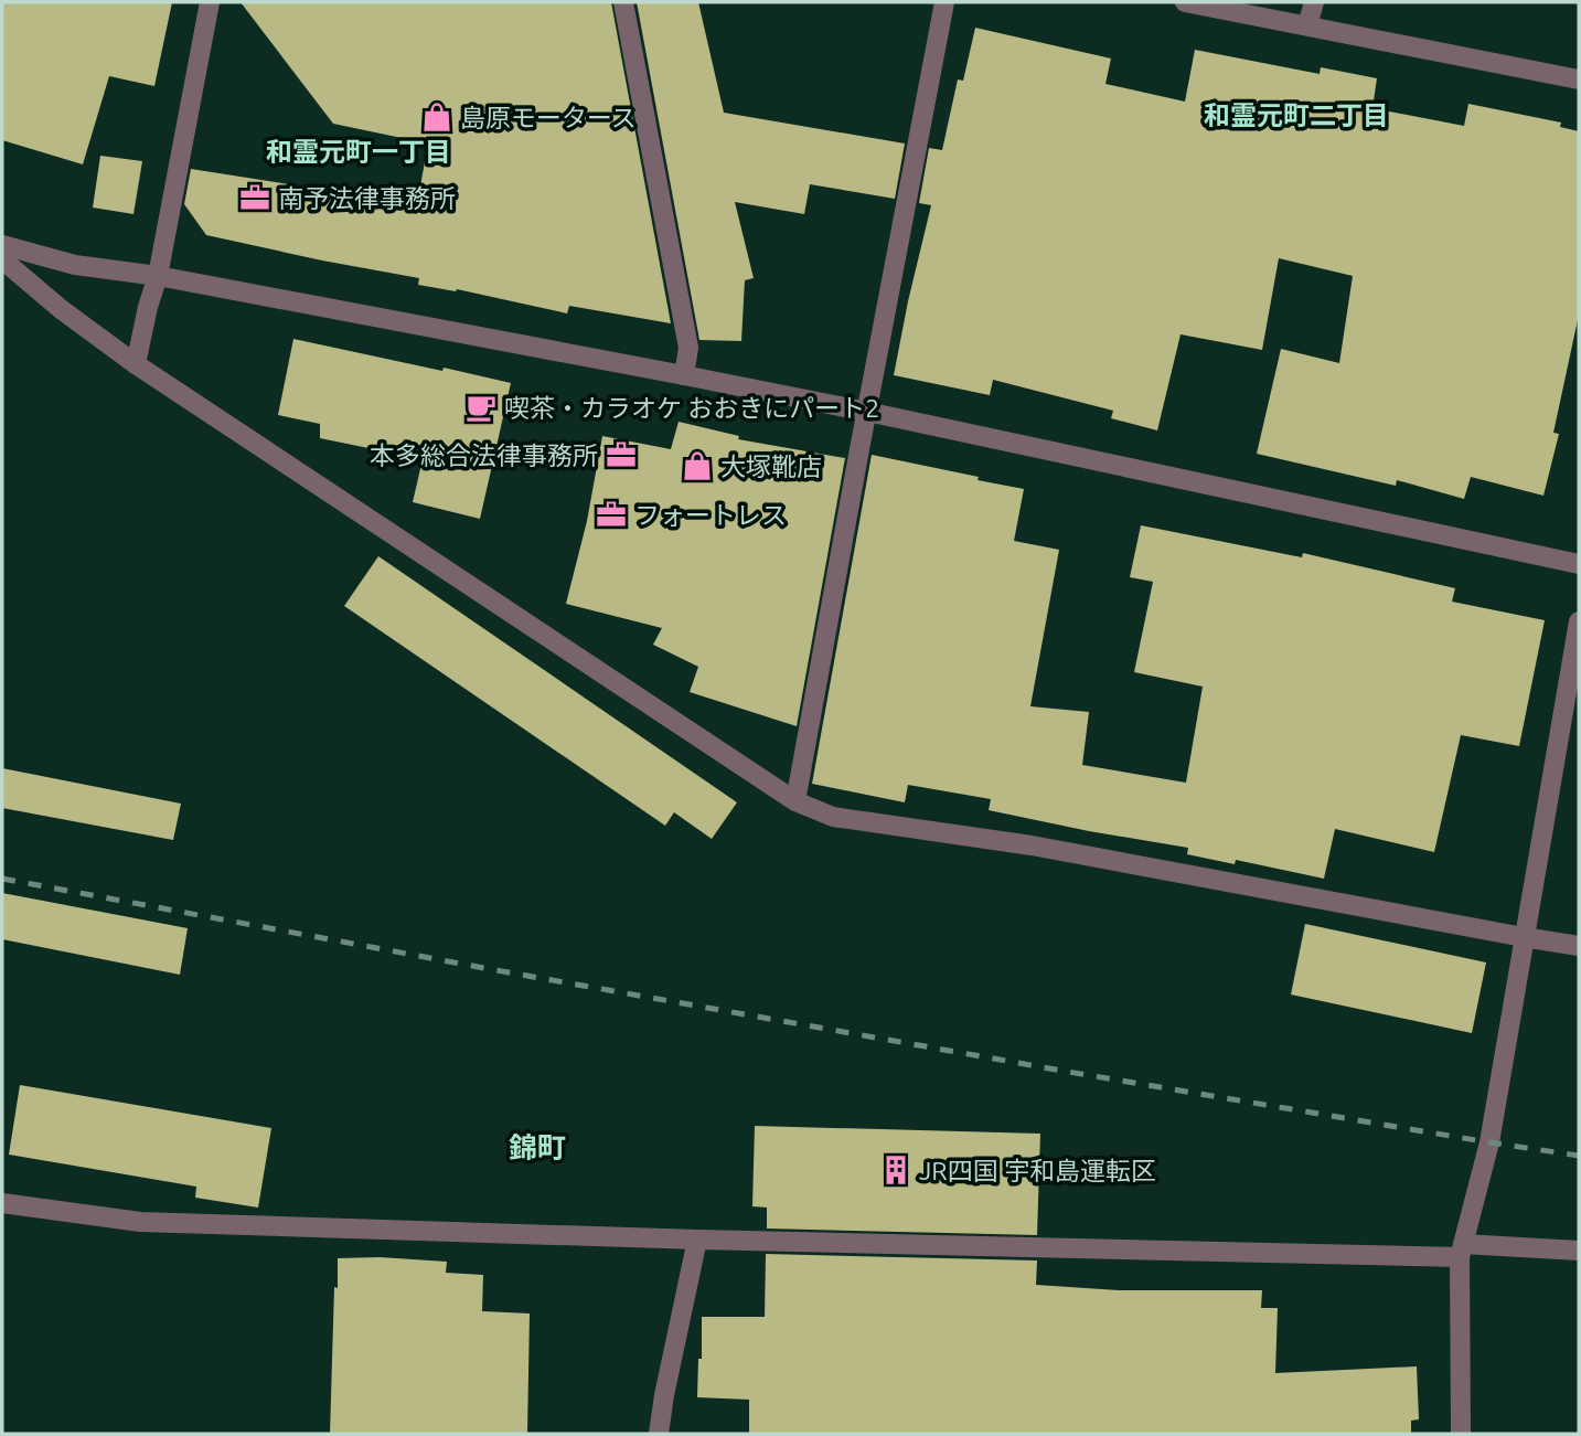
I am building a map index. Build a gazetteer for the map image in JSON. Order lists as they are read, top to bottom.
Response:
{
  "districts": ["和霊元町二丁目", "和霊元町一丁目", "錦町"],
  "places": {
    "shop": ["島原モータース", "大塚靴店"],
    "office": ["南予法律事務所", "本多総合法律事務所", "フォートレス"],
    "cafe": ["喫茶・カラオケ おおきにパート2"],
    "building": ["JR四国 宇和島運転区"]
  }
}
